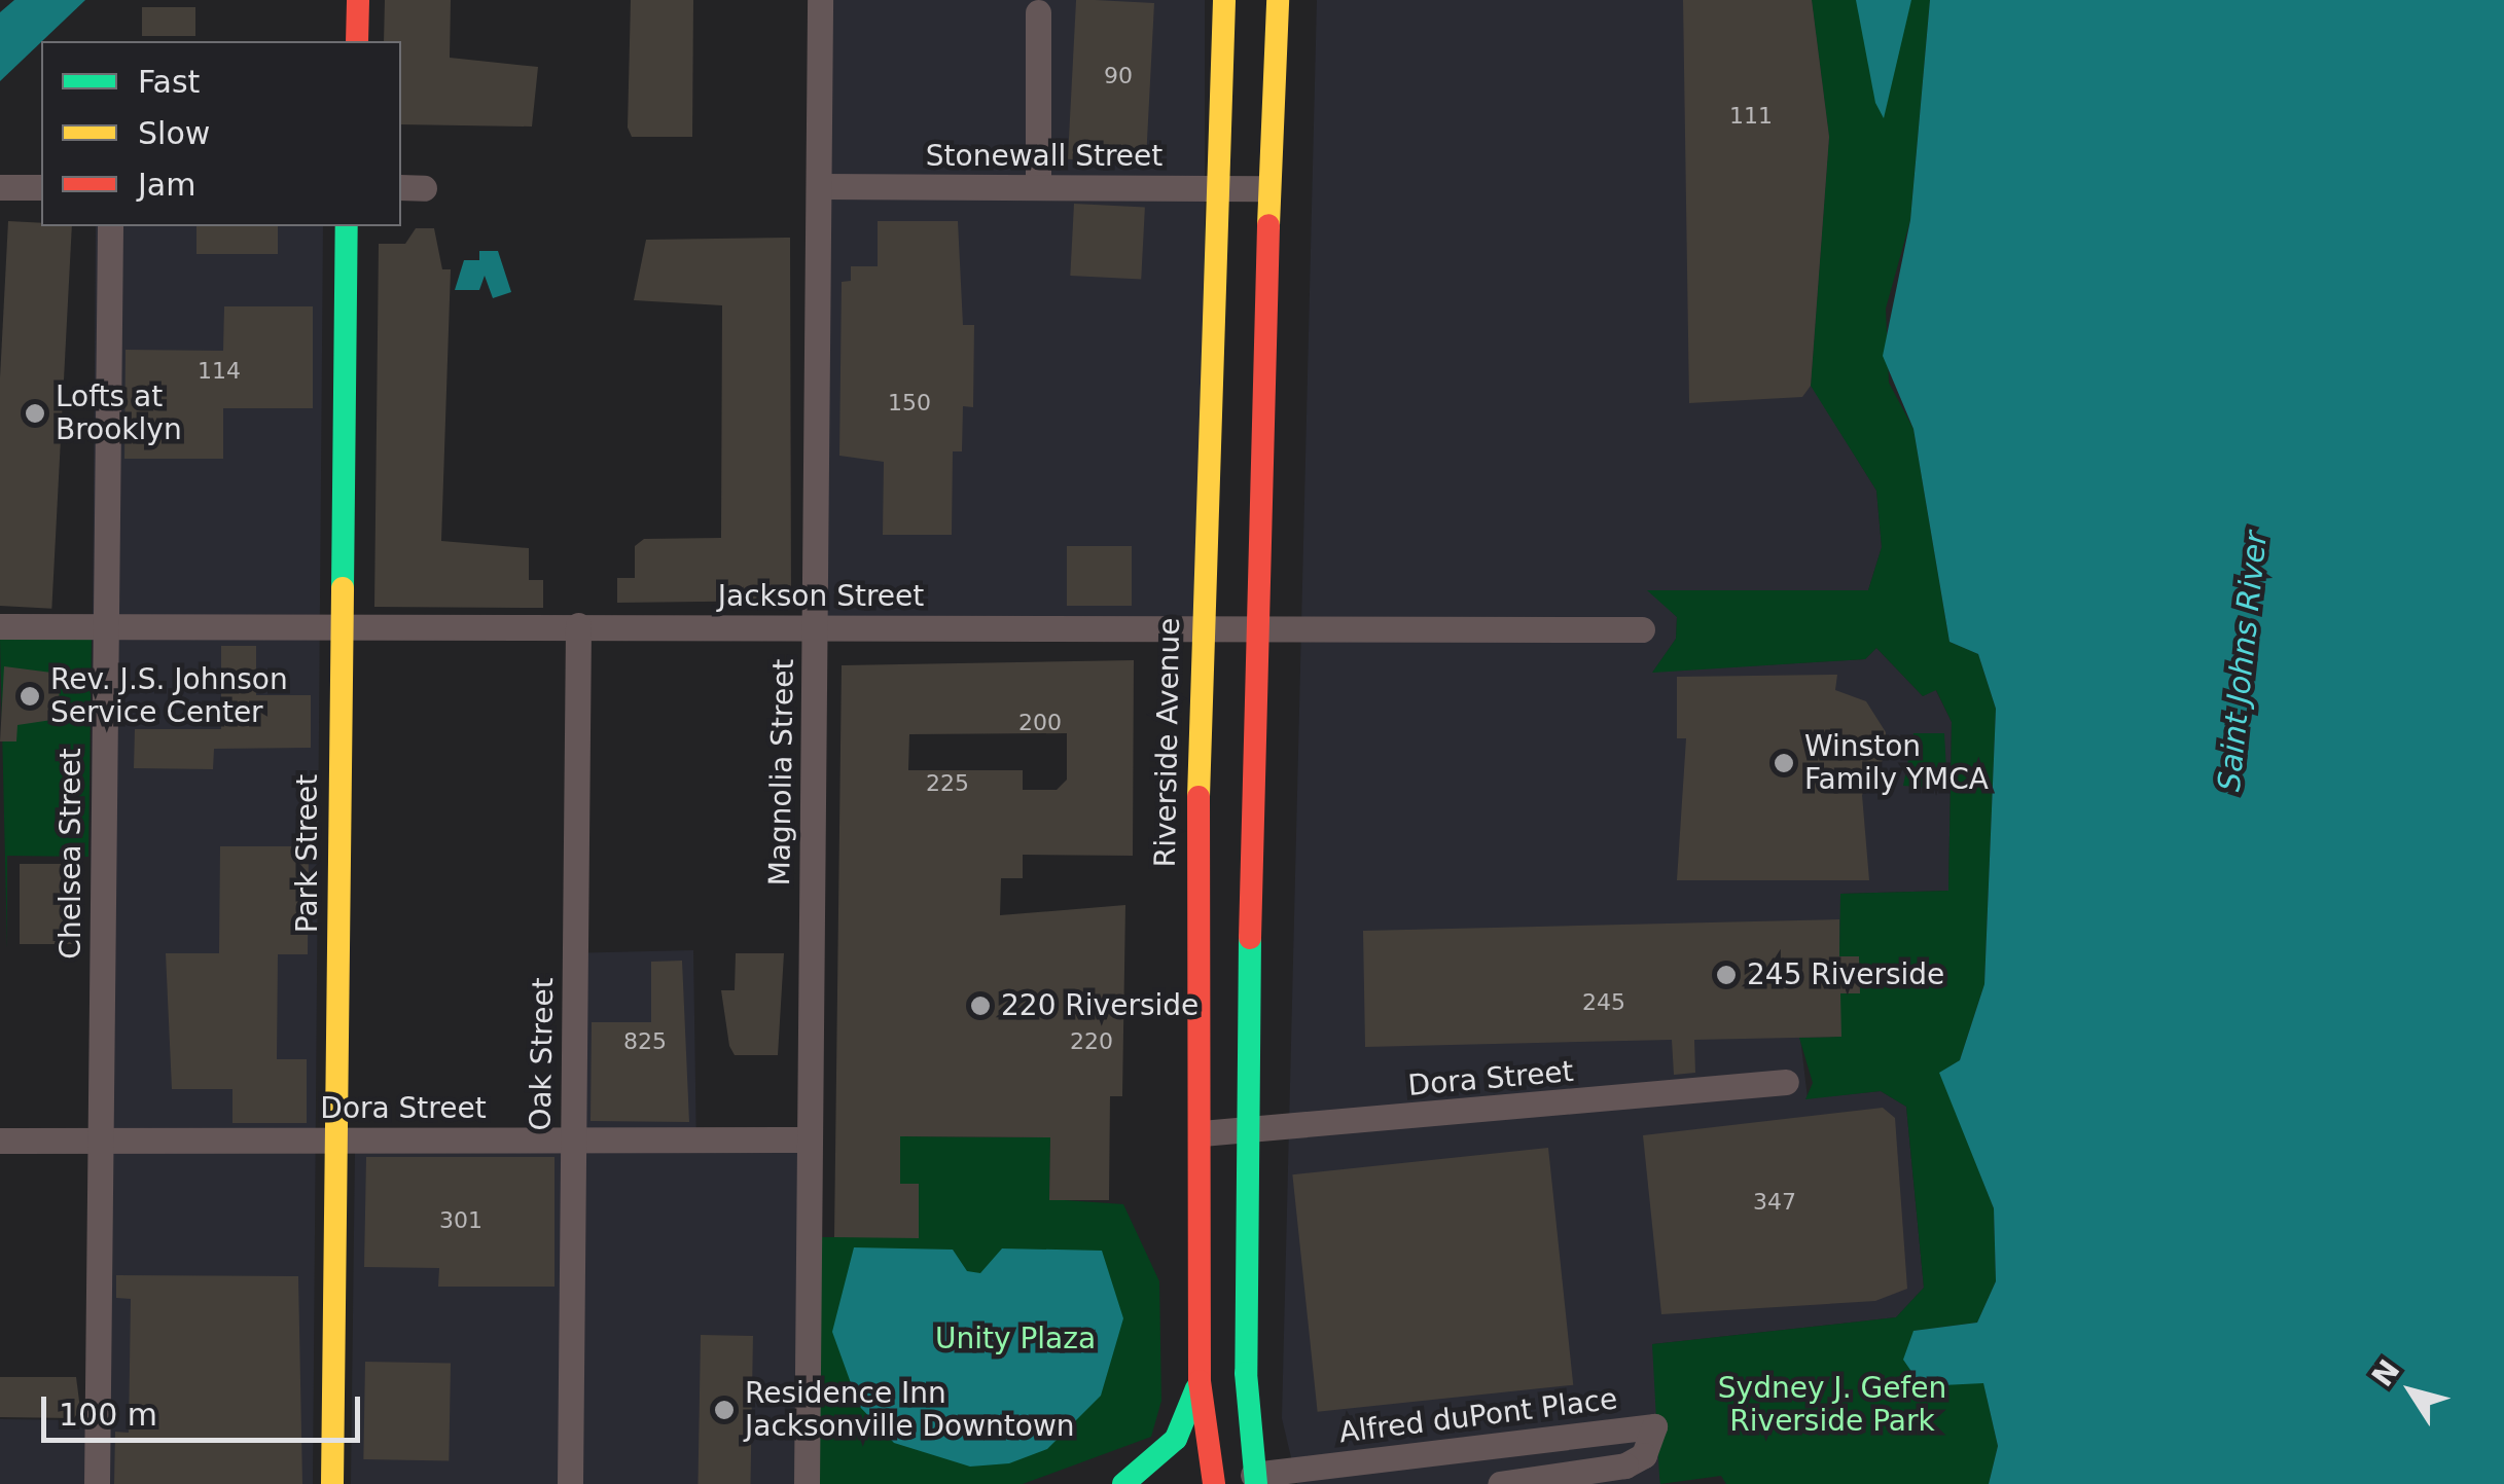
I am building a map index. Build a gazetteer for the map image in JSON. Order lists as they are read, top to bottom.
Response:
{
  "streets": {
    "main road": ["Riverside Avenue", "Park Street"],
    "street": [
      "Stonewall Street",
      "Jackson Street",
      "Magnolia Street",
      "Chelsea Street",
      "Oak Street",
      "Dora Street",
      "Alfred duPont Place"
    ]
  },
  "crossings": [
    ["Stonewall Street", "Riverside Avenue"],
    ["Stonewall Street", "Magnolia Street"],
    ["Jackson Street", "Riverside Avenue"],
    ["Jackson Street", "Magnolia Street"],
    ["Jackson Street", "Chelsea Street"],
    ["Jackson Street", "Park Street"],
    ["Jackson Street", "Oak Street"],
    ["Riverside Avenue", "Dora Street"],
    ["Magnolia Street", "Dora Street"],
    ["Chelsea Street", "Dora Street"],
    ["Park Street", "Dora Street"],
    ["Oak Street", "Dora Street"]
  ],
  "water": ["Saint Johns River"],
  "parks": ["Unity Plaza", "Sydney J. Gefen Riverside Park"],
  "places": [
    "Lofts at Brooklyn",
    "Rev. J.S. Johnson Service Center",
    "Winston Family YMCA",
    "245 Riverside",
    "220 Riverside",
    "Residence Inn Jacksonville Downtown"
  ],
  "house_numbers": [
    "90",
    "111",
    "114",
    "150",
    "200",
    "225",
    "245",
    "825",
    "220",
    "347",
    "301"
  ],
  "legend": ["Fast", "Slow", "Jam"],
  "scale_bar": "100 m",
  "north": "top left"
}
